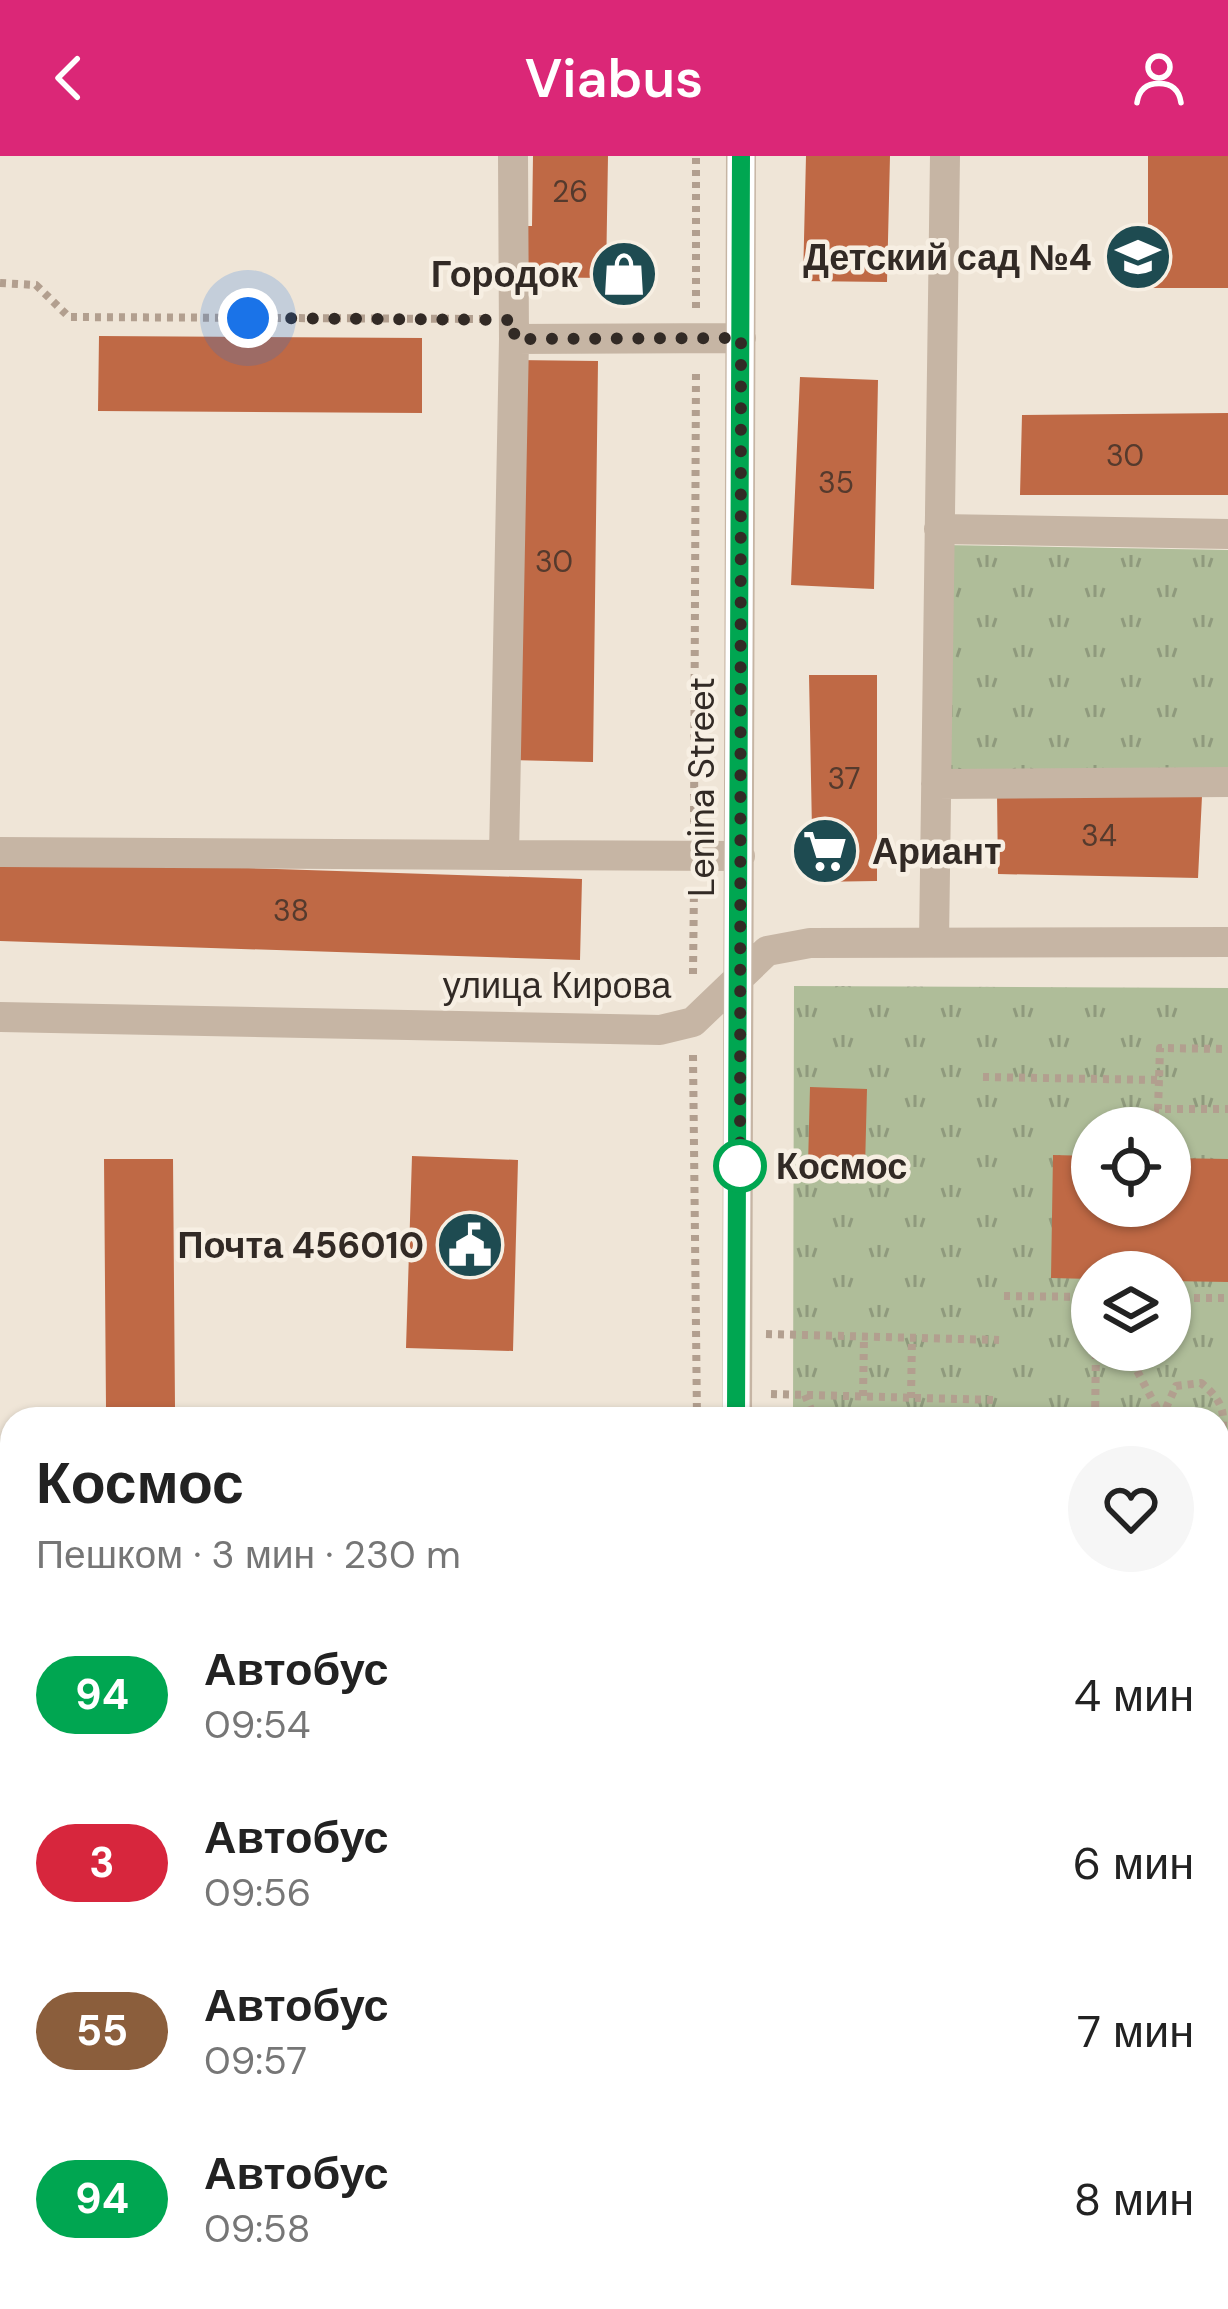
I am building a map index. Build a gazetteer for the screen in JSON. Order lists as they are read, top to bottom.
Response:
{
  "streets": {
    "street": ["Lenina Street", "улица Кирова"]
  },
  "crossings": [
    ["Lenina Street", "улица Кирова"]
  ],
  "places": {
    "school or university": ["Детский сад №4"],
    "shop": ["Городок"],
    "supermarket": ["Ариант"],
    "other": ["Космос"],
    "public building": ["Почта 456010"]
  },
  "lines": ["bus line 94"],
  "house_numbers": [
    "26",
    "30",
    "35",
    "30",
    "37",
    "34",
    "38"
  ],
  "page": {
    "header": "Viabus",
    "heading": ["Космос", "Пешком · 3 мин · 230 m"],
    "list": [
      {
        "mark": "94",
        "name": "Автобус",
        "note": "09:54",
        "value": "4 мин"
      },
      {
        "mark": "3",
        "name": "Автобус",
        "note": "09:56",
        "value": "6 мин"
      },
      {
        "mark": "55",
        "name": "Автобус",
        "note": "09:57",
        "value": "7 мин"
      },
      {
        "mark": "94",
        "name": "Автобус",
        "note": "09:58",
        "value": "8 мин"
      }
    ]
  }
}
